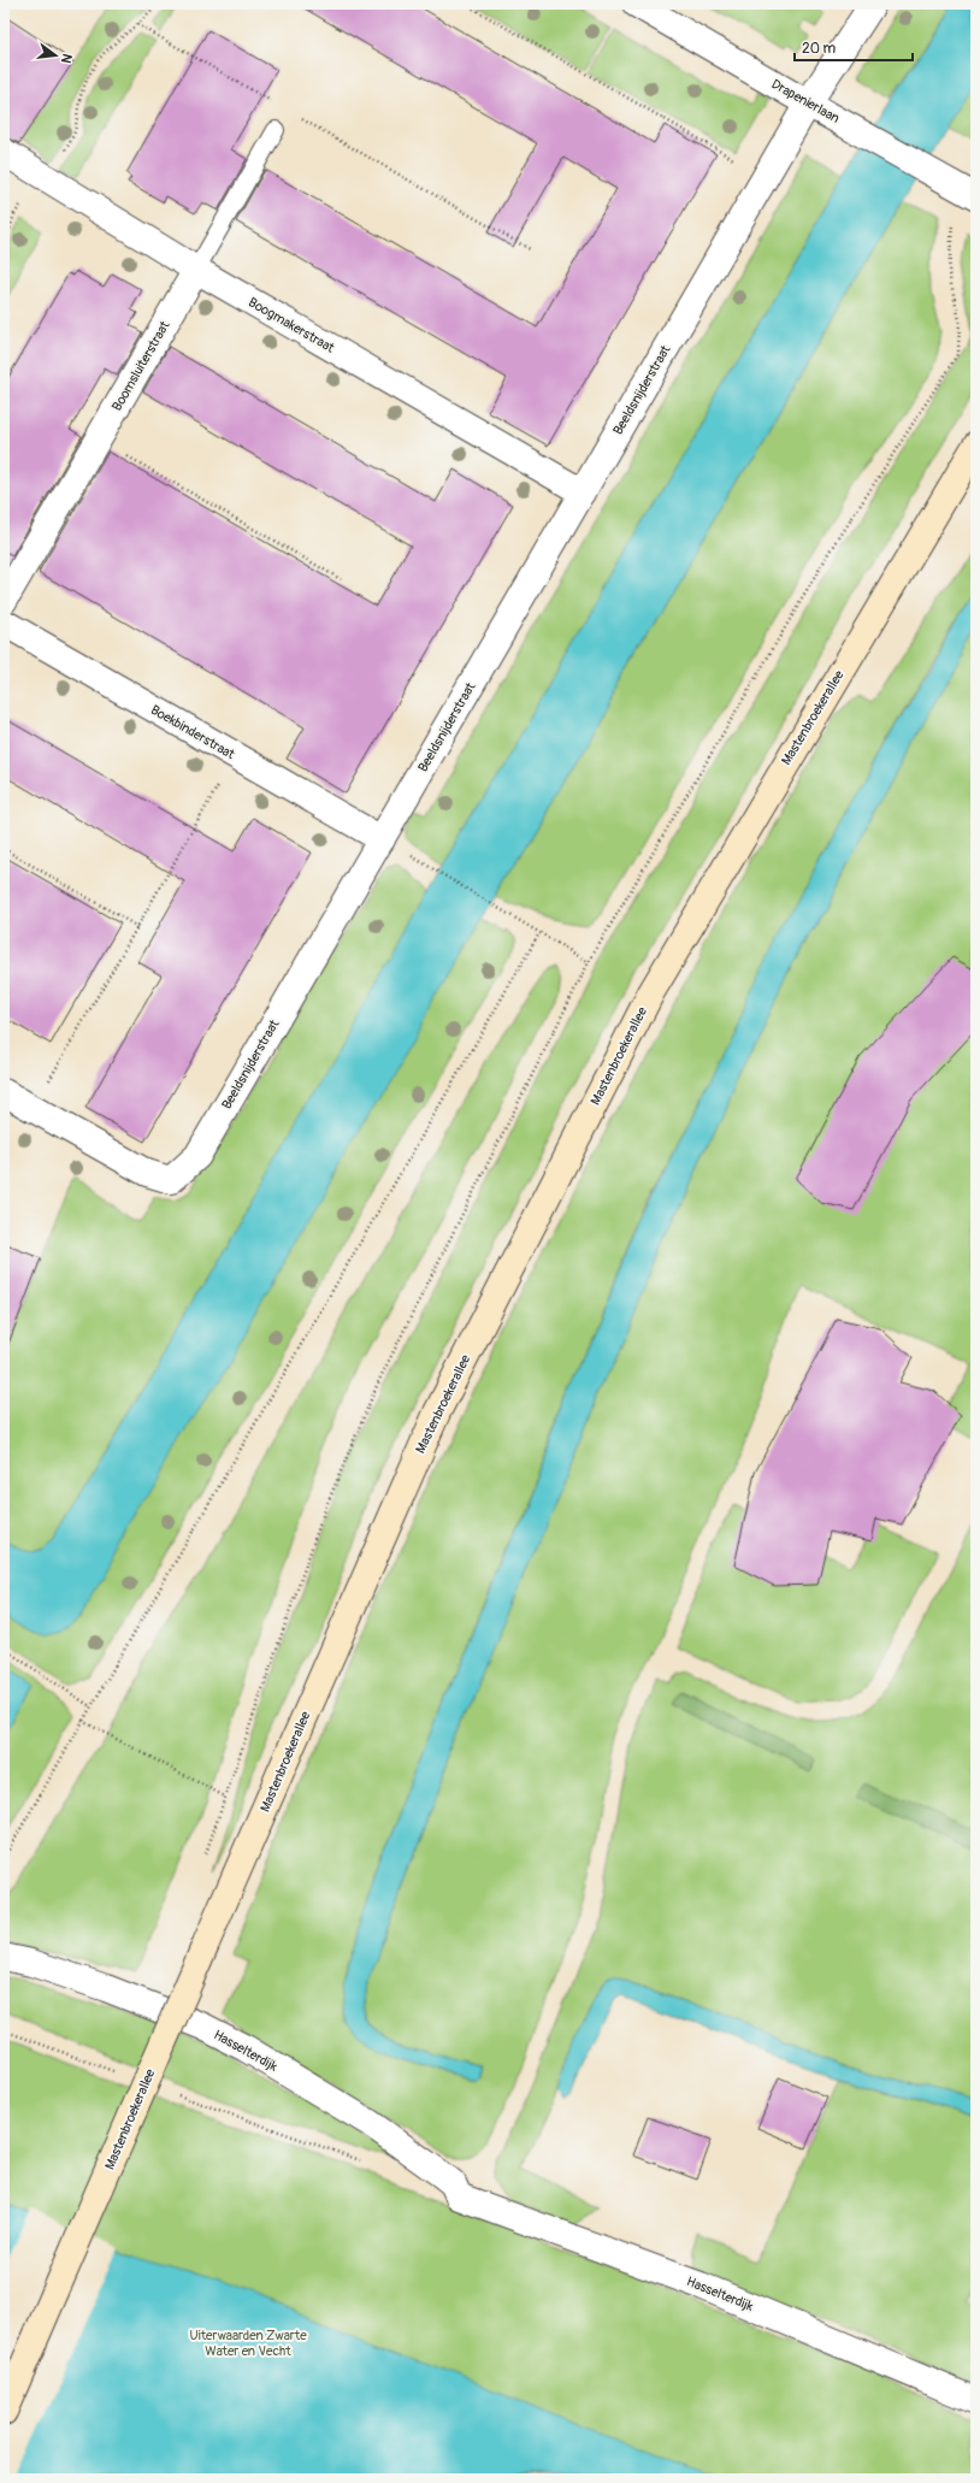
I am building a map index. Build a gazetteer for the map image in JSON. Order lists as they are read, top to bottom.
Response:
{
  "streets": {
    "main road": ["Mastenbroekerallee"],
    "street": [
      "Drapenierlaan",
      "Boogmakerstraat",
      "Boomsluiterstraat",
      "Beeldsnijderstraat",
      "Boekbinderstraat",
      "Hasselterdijk"
    ]
  },
  "crossings": [
    ["Drapenierlaan", "Beeldsnijderstraat"],
    ["Boogmakerstraat", "Boomsluiterstraat"],
    ["Boogmakerstraat", "Beeldsnijderstraat"],
    ["Beeldsnijderstraat", "Boekbinderstraat"]
  ],
  "parks": ["Uiterwaarden Zwarte Water en Vecht"],
  "scale_bar": "20 m",
  "north": "right"
}
